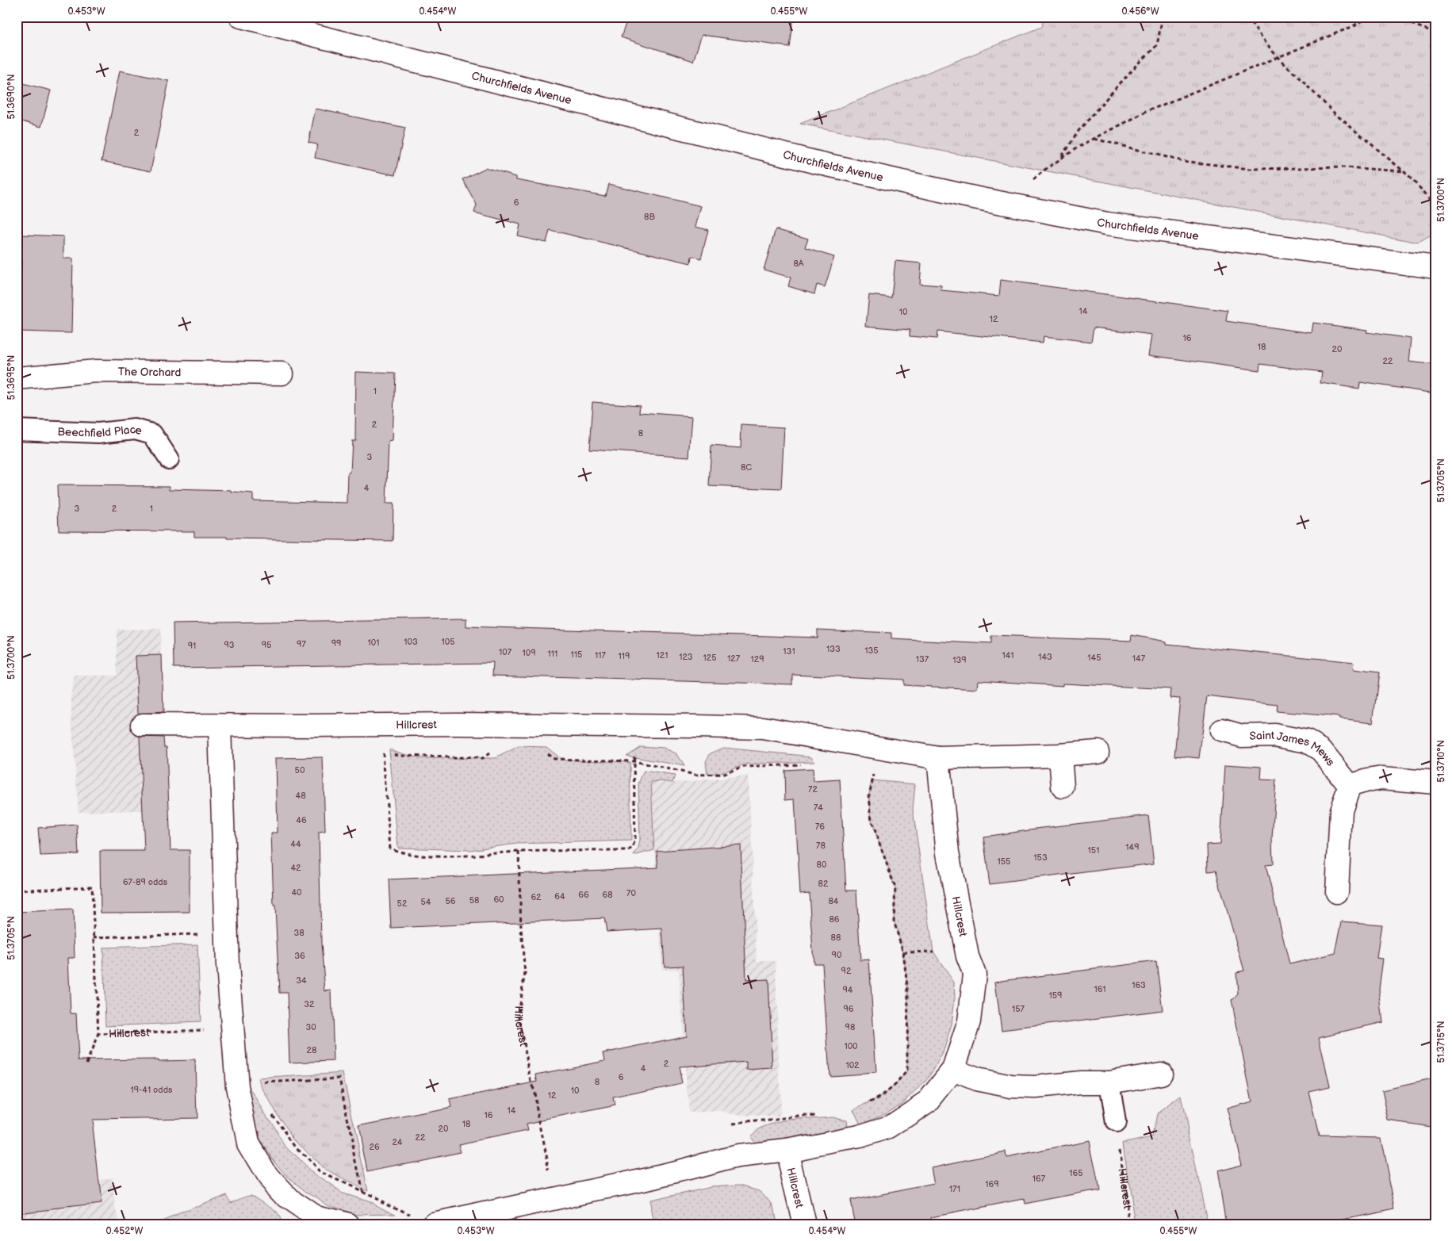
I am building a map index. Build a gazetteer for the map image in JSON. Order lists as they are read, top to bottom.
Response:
{
  "streets": {
    "street": [
      "Churchfields Avenue",
      "The Orchard",
      "Hillcrest",
      "Saint James Mews"
    ],
    "lane": ["Beechfield Place"]
  },
  "house_numbers": [
    "2",
    "6",
    "8B",
    "8A",
    "14",
    "10",
    "12",
    "16",
    "18",
    "20",
    "22",
    "1",
    "2",
    "8",
    "3",
    "8C",
    "4",
    "3",
    "2",
    "1",
    "103",
    "105",
    "101",
    "99",
    "97",
    "93",
    "95",
    "91",
    "133",
    "135",
    "131",
    "107",
    "109",
    "111",
    "115",
    "117",
    "121",
    "141",
    "119",
    "123",
    "143",
    "125",
    "145",
    "127",
    "147",
    "129",
    "137",
    "139",
    "50",
    "72",
    "48",
    "74",
    "46",
    "76",
    "44",
    "78",
    "149",
    "151",
    "153",
    "155",
    "80",
    "42",
    "67-89 odds",
    "82",
    "40",
    "70",
    "66",
    "68",
    "64",
    "62",
    "60",
    "58",
    "56",
    "84",
    "54",
    "52",
    "86",
    "38",
    "88",
    "90",
    "36",
    "92",
    "34",
    "163",
    "161",
    "94",
    "159",
    "32",
    "96",
    "157",
    "30",
    "98",
    "100",
    "28",
    "2",
    "102",
    "4",
    "6",
    "8",
    "19-41 odds",
    "10",
    "12",
    "14",
    "16",
    "18",
    "20",
    "22",
    "24",
    "26",
    "165",
    "167",
    "169",
    "171"
  ],
  "coordinates": [
    "0.453°W",
    "0.454°W",
    "0.455°W",
    "0.456°W",
    "51.3690°N",
    "51.3700°N",
    "51.3695°N",
    "51.3705°N",
    "51.3710°N",
    "51.3715°N",
    "0.452°W"
  ]
}
